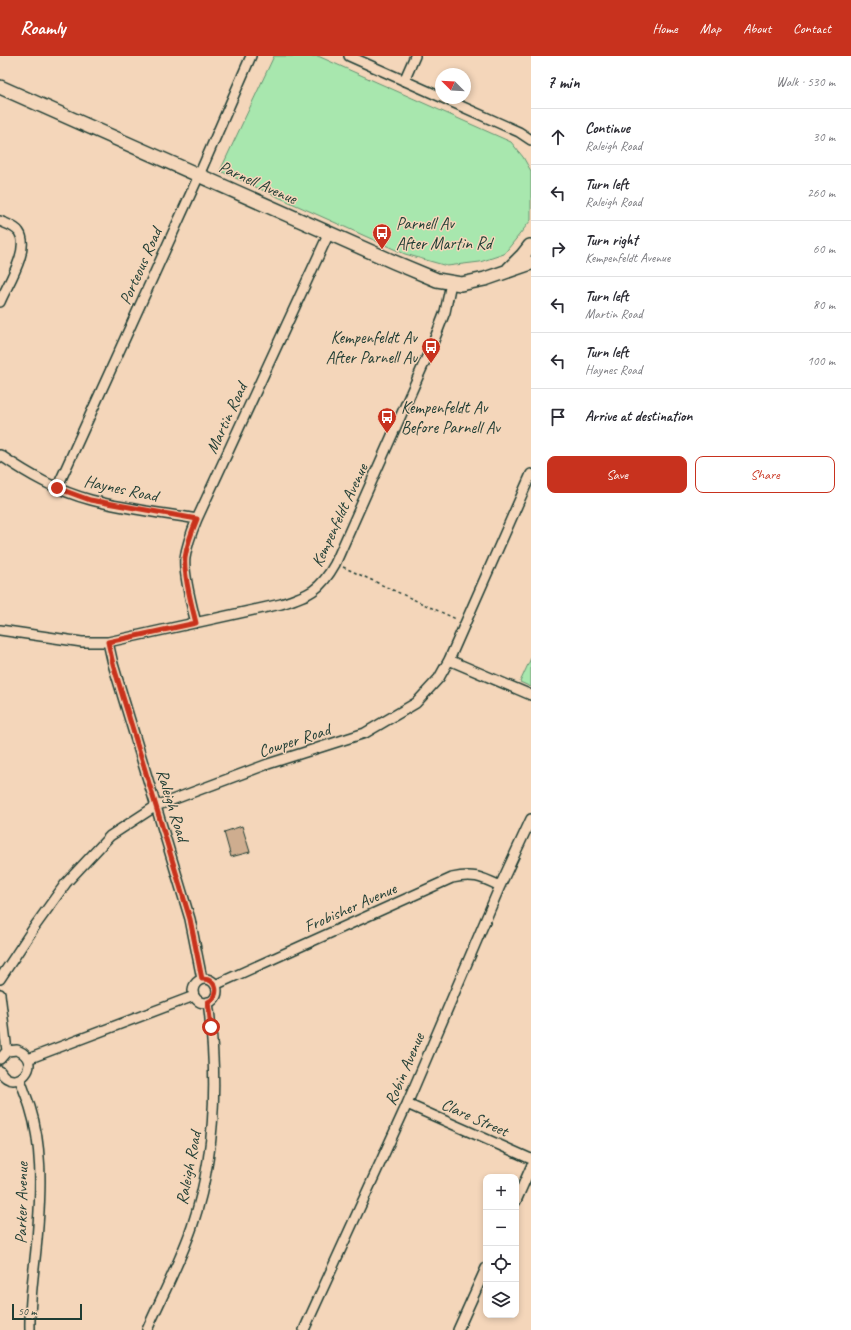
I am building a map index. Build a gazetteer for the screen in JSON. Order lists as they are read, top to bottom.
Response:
{
  "streets": {
    "street": [
      "Parnell Avenue",
      "Porteous Road",
      "Martin Road",
      "Haynes Road",
      "Kempenfeldt Avenue",
      "Cowper Road",
      "Raleigh Road",
      "Frobisher Avenue",
      "Robin Avenue",
      "Clare Street",
      "Parker Avenue"
    ]
  },
  "crossings": [
    ["Parnell Avenue", "Porteous Road"],
    ["Parnell Avenue", "Martin Road"],
    ["Parnell Avenue", "Kempenfeldt Avenue"],
    ["Porteous Road", "Haynes Road"],
    ["Martin Road", "Haynes Road"],
    ["Martin Road", "Kempenfeldt Avenue"],
    ["Kempenfeldt Avenue", "Raleigh Road"],
    ["Cowper Road", "Raleigh Road"],
    ["Raleigh Road", "Frobisher Avenue"],
    ["Frobisher Avenue", "Robin Avenue"],
    ["Robin Avenue", "Clare Street"]
  ],
  "places": {
    "bus stop": ["Parnell Av After Martin Rd", "Kempenfeldt Av After Parnell Av", "Kempenfeldt Av Before Parnell Av"]
  },
  "scale_bar": "50 m",
  "north": "top left",
  "page": {
    "header": "Roamly",
    "nav": [
      "Home",
      "Map",
      "About",
      "Contact"
    ],
    "heading": ["7 min", "Walk · 530 m"],
    "list": [
      ["Continue", "Raleigh Road", "30 m"],
      ["Turn left", "Raleigh Road", "260 m"],
      ["Turn right", "Kempenfeldt Avenue", "60 m"],
      ["Turn left", "Martin Road", "80 m"],
      ["Turn left", "Haynes Road", "100 m"],
      "Arrive at destination"
    ],
    "buttons": ["Save", "Share"],
    "map_buttons": ["+", "−"],
    "scale": "50 m"
  }
}
